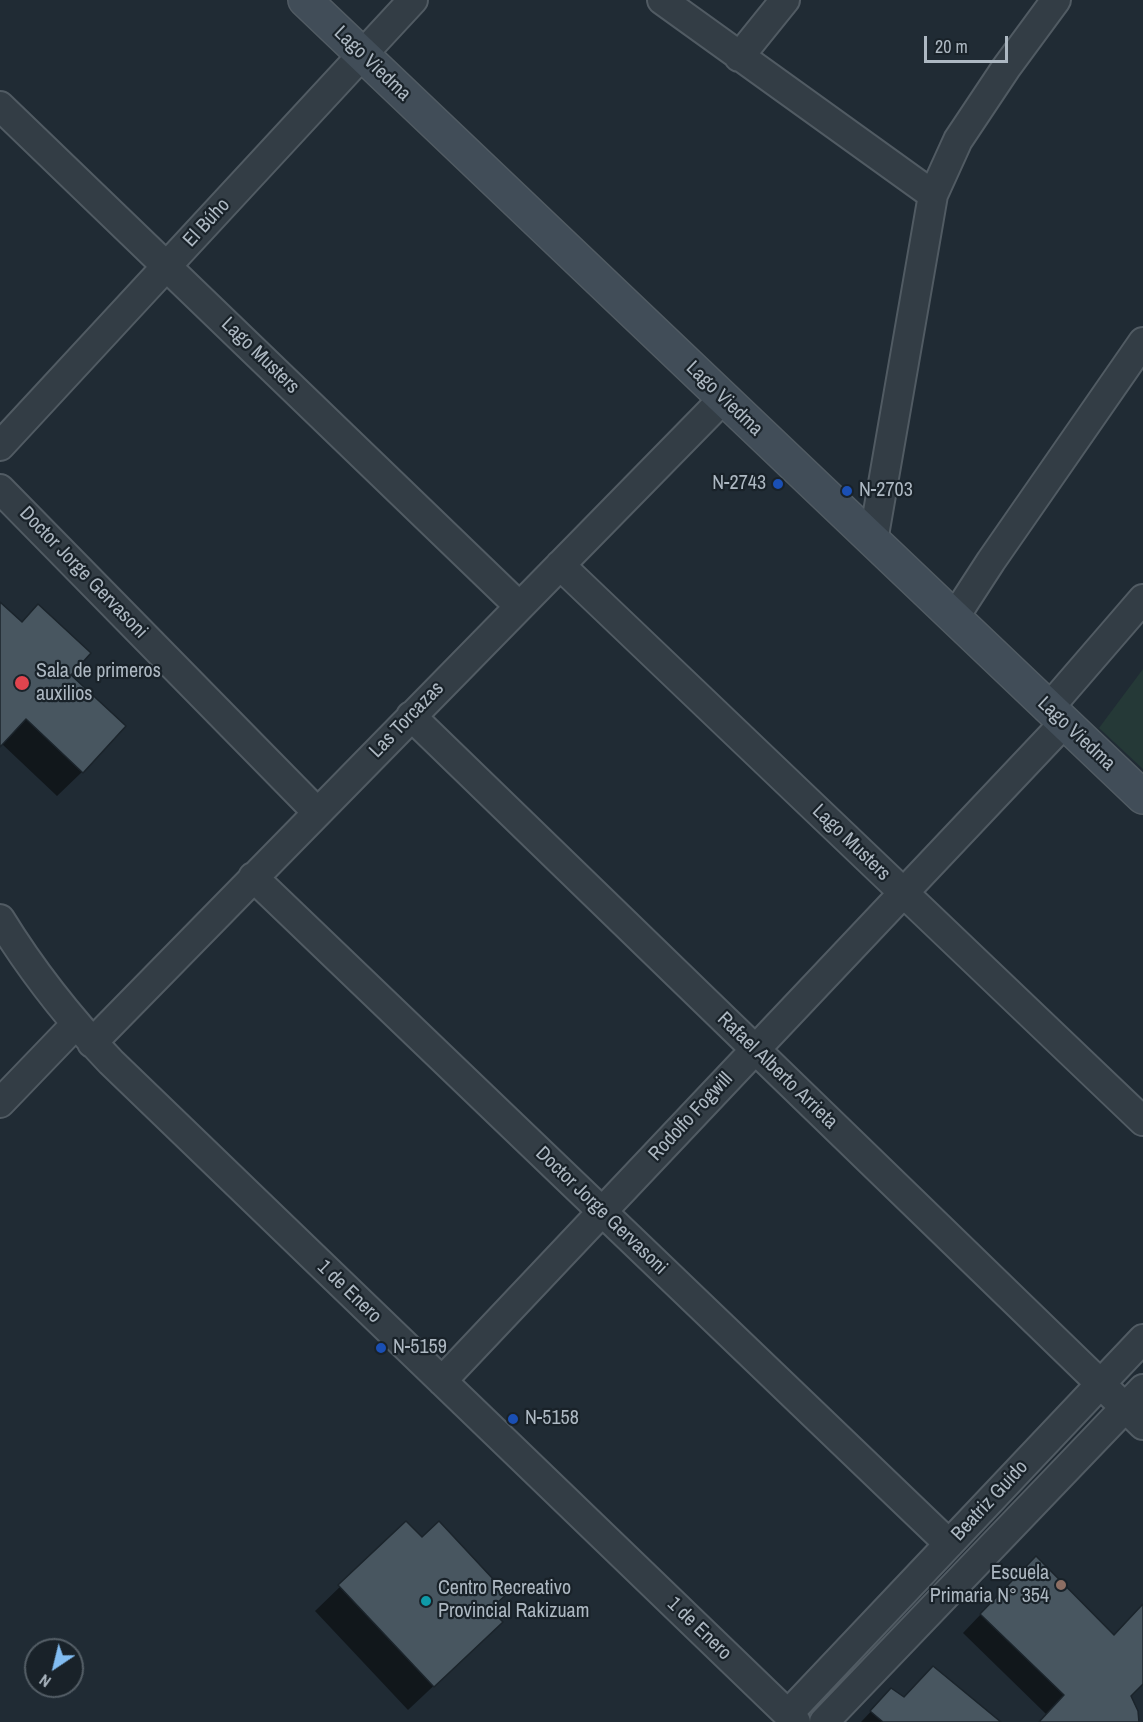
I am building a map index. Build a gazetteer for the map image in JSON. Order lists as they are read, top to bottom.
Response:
{
  "streets": {
    "main road": ["Lago Viedma"],
    "street": [
      "El Búho",
      "Lago Musters",
      "Doctor Jorge Gervasoni",
      "Las Torcazas",
      "Rafael Alberto Arrieta",
      "Rodolfo Fogwill",
      "1 de Enero",
      "Beatriz Guido"
    ]
  },
  "crossings": [
    ["Lago Viedma", "El Búho"],
    ["Lago Viedma", "Las Torcazas"],
    ["Lago Viedma", "Rodolfo Fogwill"],
    ["El Búho", "Lago Musters"],
    ["Lago Musters", "Las Torcazas"],
    ["Lago Musters", "Rodolfo Fogwill"],
    ["Doctor Jorge Gervasoni", "Las Torcazas"],
    ["Doctor Jorge Gervasoni", "Rodolfo Fogwill"],
    ["Doctor Jorge Gervasoni", "Beatriz Guido"],
    ["Las Torcazas", "Rafael Alberto Arrieta"],
    ["Las Torcazas", "1 de Enero"],
    ["Rafael Alberto Arrieta", "Rodolfo Fogwill"],
    ["Rafael Alberto Arrieta", "Beatriz Guido"],
    ["Rodolfo Fogwill", "1 de Enero"],
    ["1 de Enero", "Beatriz Guido"]
  ],
  "places": [
    "N-2743",
    "N-2703",
    "Sala de primeros auxilios",
    "N-5159",
    "N-5158",
    "Escuela Primaria N° 354",
    "Centro Recreativo Provincial Rakizuam"
  ],
  "scale_bar": "20 m",
  "north": "bottom left"
}
